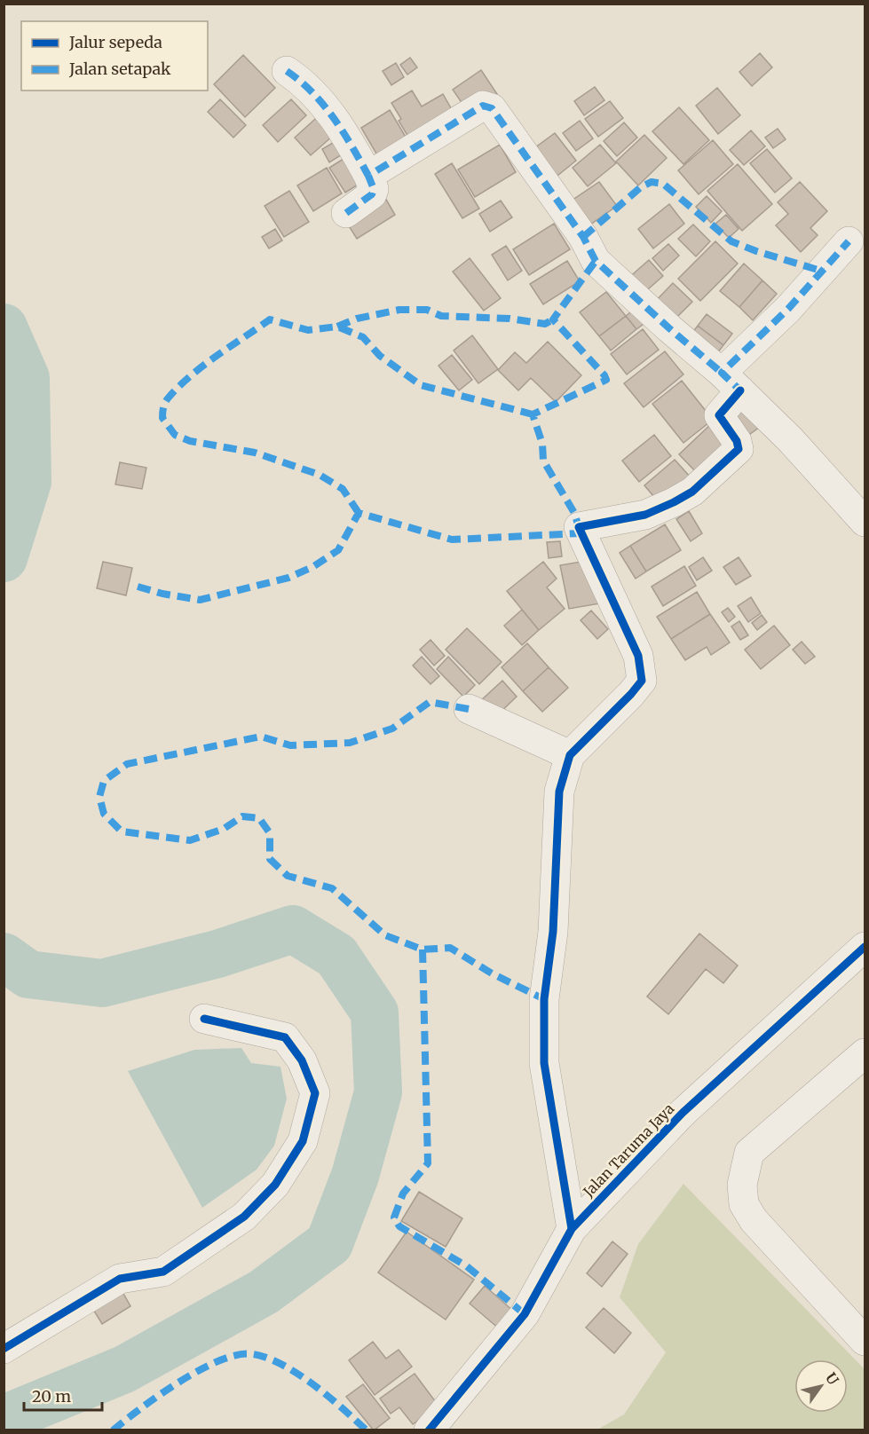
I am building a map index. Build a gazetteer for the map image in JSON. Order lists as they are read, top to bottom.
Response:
{
  "streets": {
    "street": ["Jalan Taruma Jaya"]
  },
  "legend": ["Jalur sepeda", "Jalan setapak"],
  "scale_bar": "20 m",
  "north": "top right"
}
